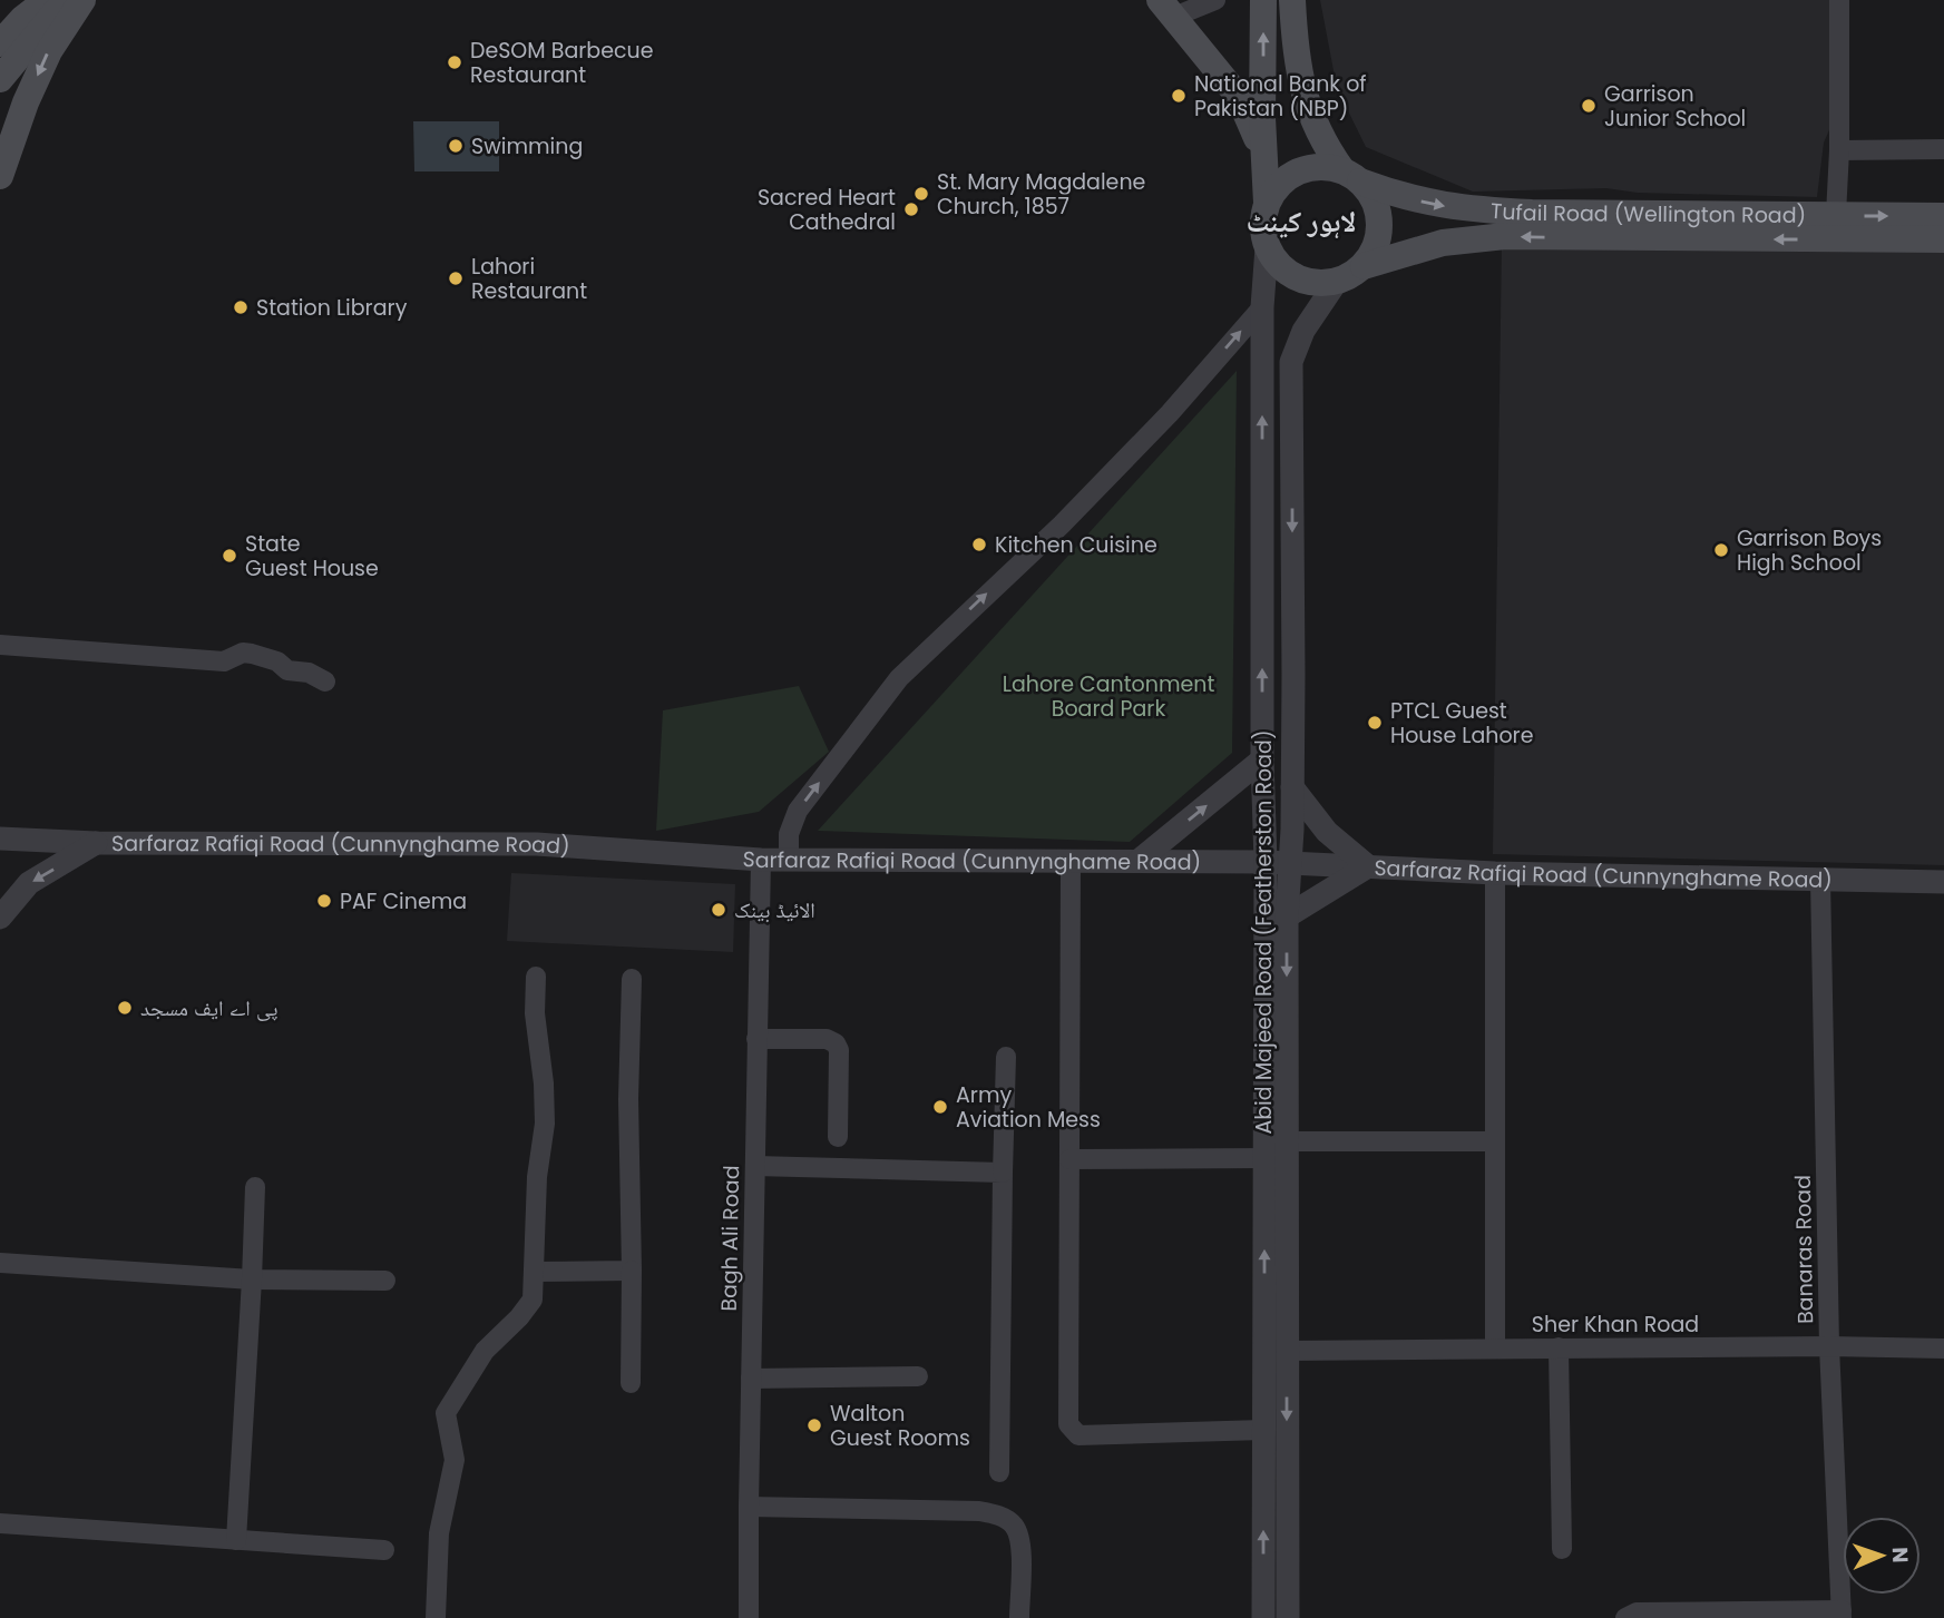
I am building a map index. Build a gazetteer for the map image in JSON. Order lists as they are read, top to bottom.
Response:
{
  "streets": {
    "main road": ["Tufail Road (Wellington Road)"],
    "street": [
      "Sarfaraz Rafiqi Road (Cunnynghame Road)",
      "Abid Majeed Road (Featherston Road)",
      "Bagh Ali Road",
      "Banaras Road",
      "Sher Khan Road"
    ]
  },
  "crossings": [
    ["Tufail Road (Wellington Road)", "Abid Majeed Road (Featherston Road)"],
    ["Sarfaraz Rafiqi Road (Cunnynghame Road)", "Abid Majeed Road (Featherston Road)"],
    ["Sarfaraz Rafiqi Road (Cunnynghame Road)", "Bagh Ali Road"],
    ["Sarfaraz Rafiqi Road (Cunnynghame Road)", "Banaras Road"],
    ["Abid Majeed Road (Featherston Road)", "Sher Khan Road"],
    ["Banaras Road", "Sher Khan Road"]
  ],
  "districts": ["لاہور کینٹ"],
  "parks": ["Lahore Cantonment Board Park"],
  "places": [
    "DeSOM Barbecue Restaurant",
    "National Bank of Pakistan (NBP)",
    "Garrison Junior School",
    "Swimming",
    "St. Mary Magdalene Church, 1857",
    "Sacred Heart Cathedral",
    "Lahori Restaurant",
    "Station Library",
    "Kitchen Cuisine",
    "Garrison Boys High School",
    "State Guest House",
    "PTCL Guest House Lahore",
    "PAF Cinema",
    "الائیڈ بینک",
    "پی اے ایف مسجد",
    "Army Aviation Mess",
    "Walton Guest Rooms"
  ],
  "north": "right"
}
